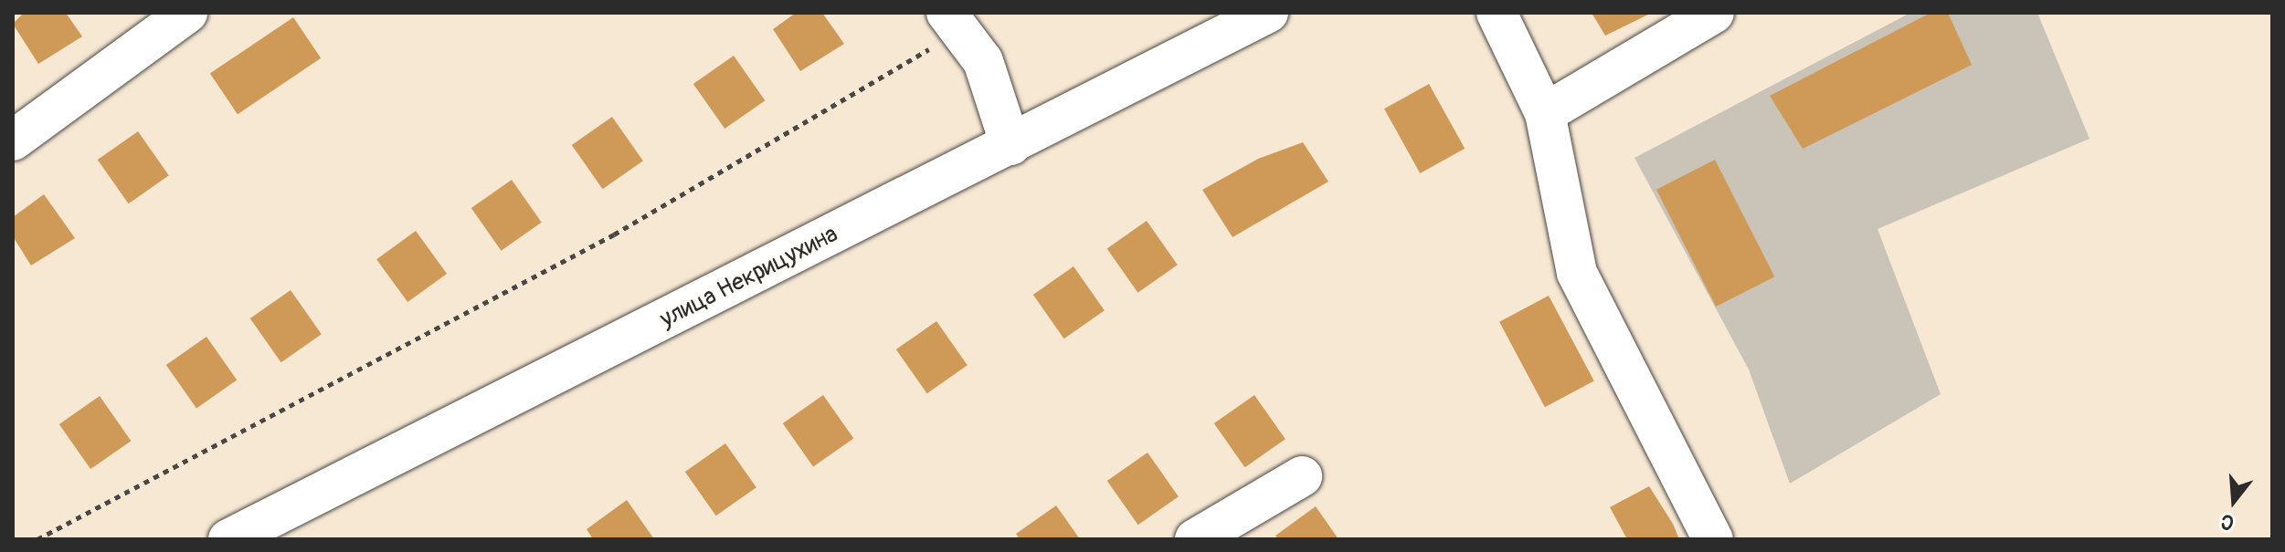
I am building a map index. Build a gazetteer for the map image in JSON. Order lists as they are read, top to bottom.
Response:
{
  "streets": {
    "street": ["улица Некрицухина"]
  },
  "north": "bottom"
}
